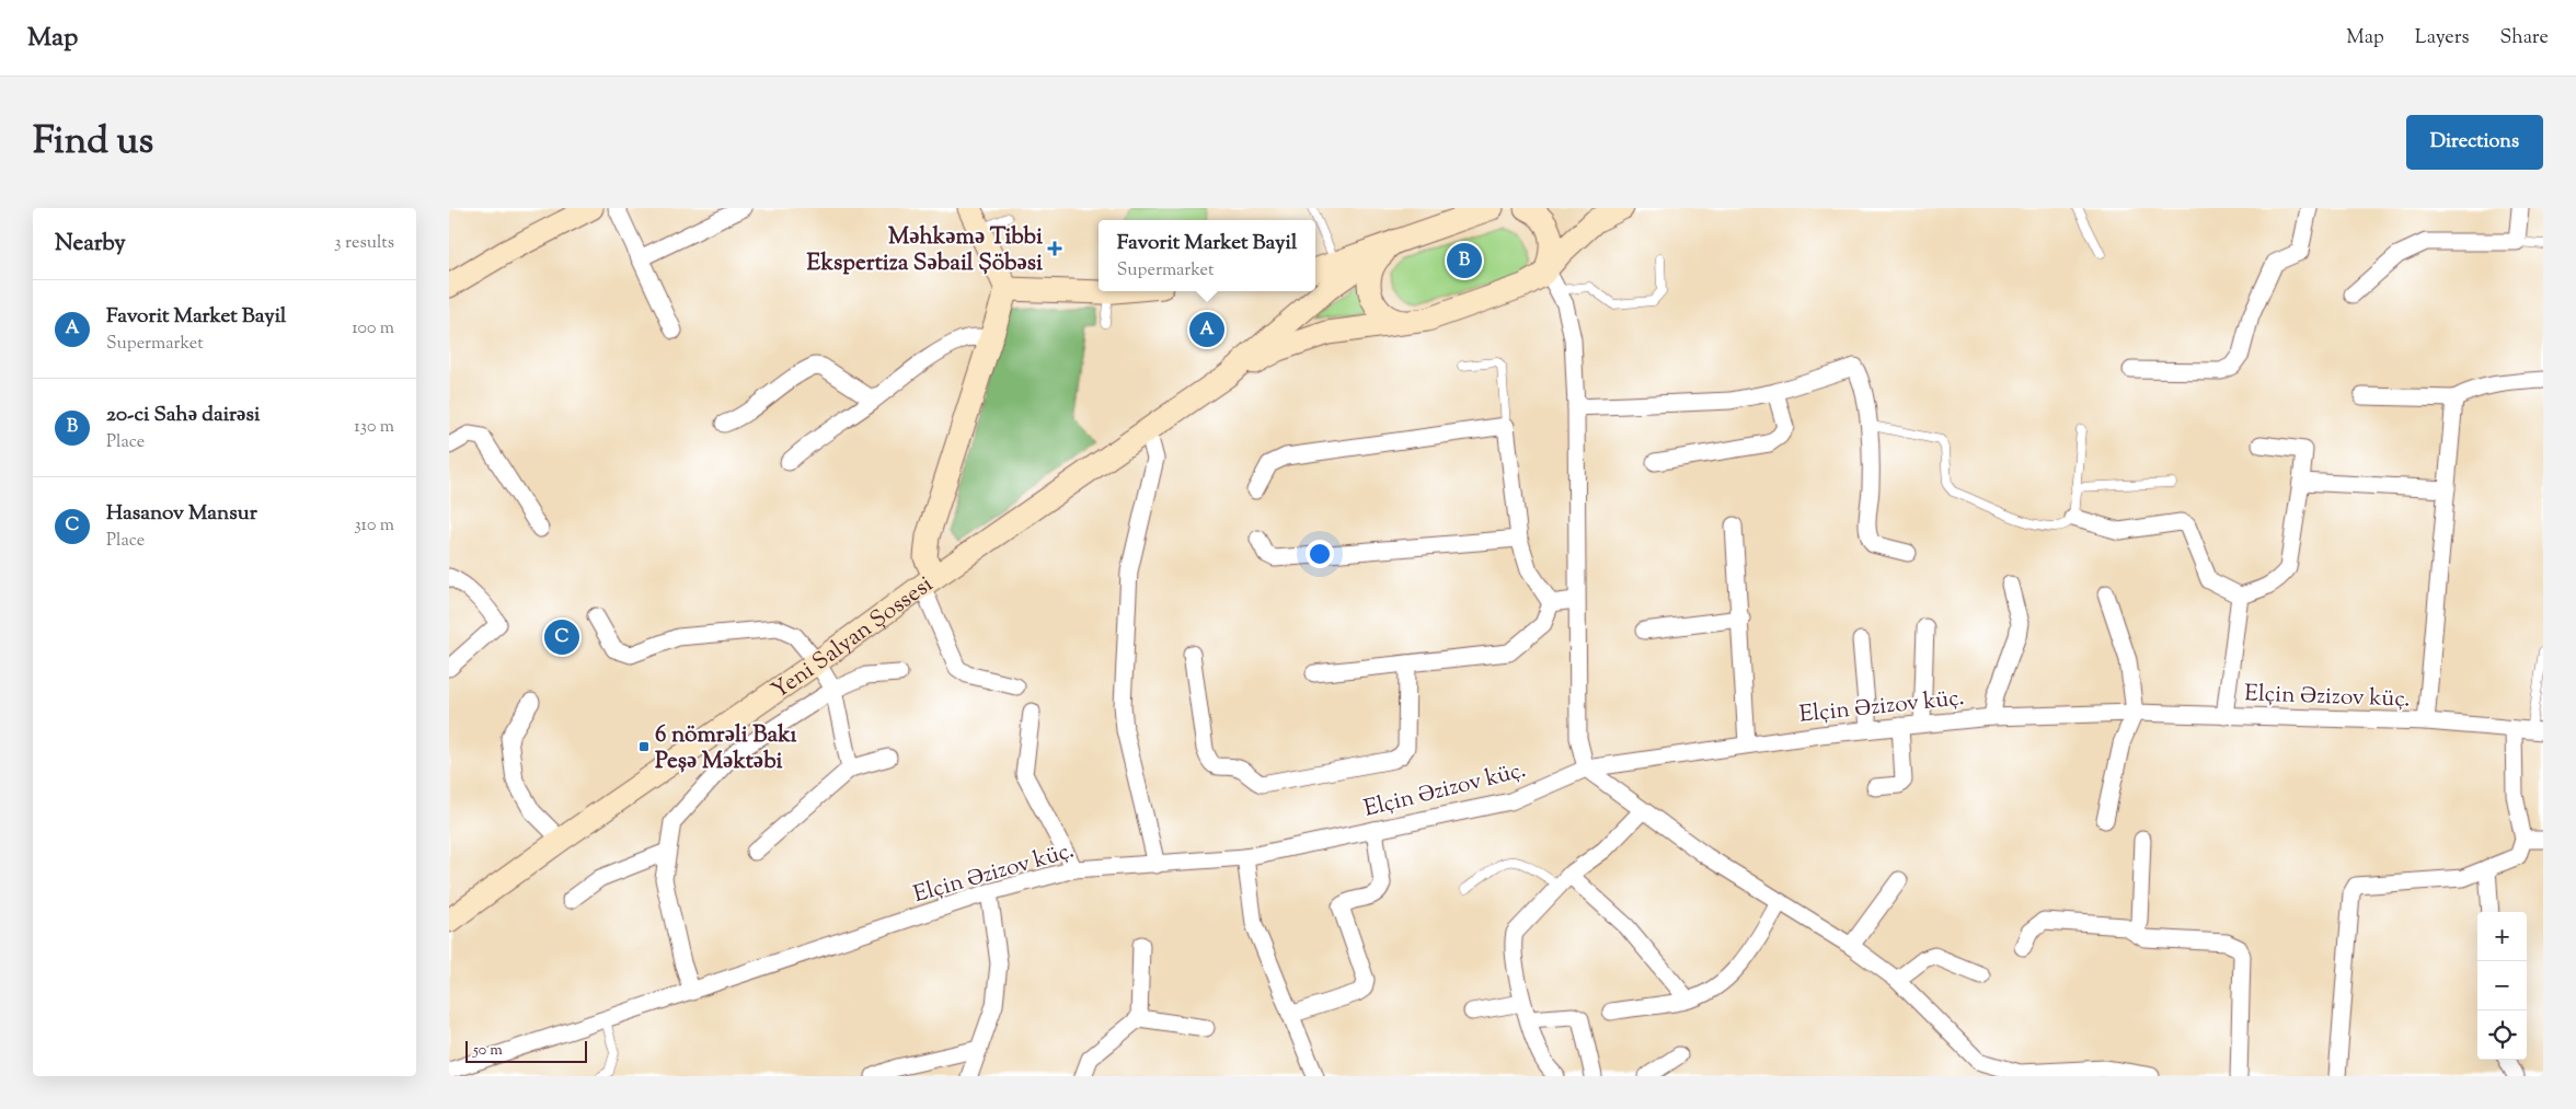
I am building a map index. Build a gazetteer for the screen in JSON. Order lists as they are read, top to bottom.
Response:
{
  "streets": {
    "main road": ["Yeni Salyan Şossesi"],
    "street": ["Elçin Əzizov küç."]
  },
  "places": {
    "health": ["Məhkəmə Tibbi Ekspertiza Səbail Şöbəsi"],
    "transit": ["6 nömrəli Bakı Peşə Məktəbi"]
  },
  "scale_bar": "50 m",
  "page": {
    "header": "Map",
    "nav": ["Map", "Layers", "Share"],
    "title": "Find us",
    "buttons": "Directions",
    "heading": ["Nearby", "3 results"],
    "popup": ["Favorit Market Bayil", "Supermarket"],
    "pins": ["B", "A", "C"],
    "list": [
      {
        "mark": "A",
        "name": "Favorit Market Bayil",
        "note": "Supermarket",
        "value": "100 m"
      },
      {
        "mark": "B",
        "name": "20-ci Sahə dairəsi",
        "note": "Place",
        "value": "130 m"
      },
      {
        "mark": "C",
        "name": "Hasanov Mansur",
        "note": "Place",
        "value": "310 m"
      }
    ],
    "map_buttons": ["+", "−"],
    "scale": "50 m"
  }
}
